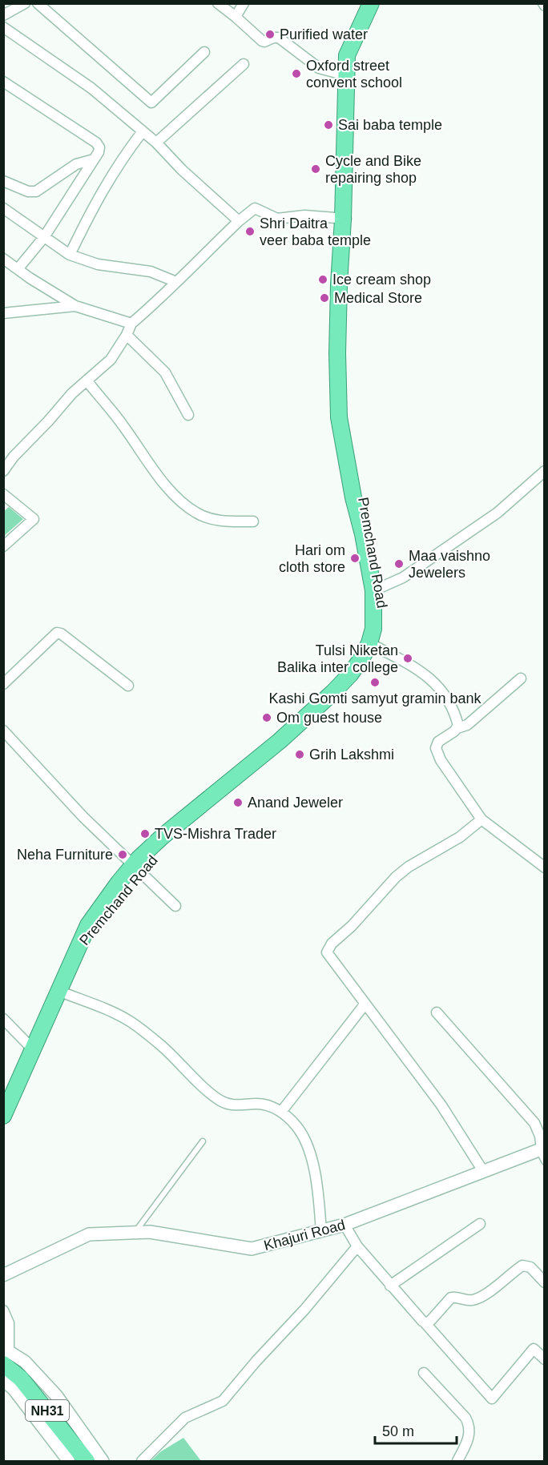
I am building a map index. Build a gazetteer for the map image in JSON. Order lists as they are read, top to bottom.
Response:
{
  "streets": {
    "highway": ["Premchand Road", "NH31"],
    "street": ["Khajuri Road"]
  },
  "places": [
    "Purified water",
    "Oxford street convent school",
    "Sai baba temple",
    "Cycle and Bike repairing shop",
    "Shri Daitra veer baba temple",
    "Ice cream shop",
    "Medical Store",
    "Hari om cloth store",
    "Maa vaishno Jewelers",
    "Tulsi Niketan Balika inter college",
    "Kashi Gomti samyut gramin bank",
    "Om guest house",
    "Grih Lakshmi",
    "Anand Jeweler",
    "TVS-Mishra Trader",
    "Neha Furniture"
  ],
  "scale_bar": "50 m"
}
